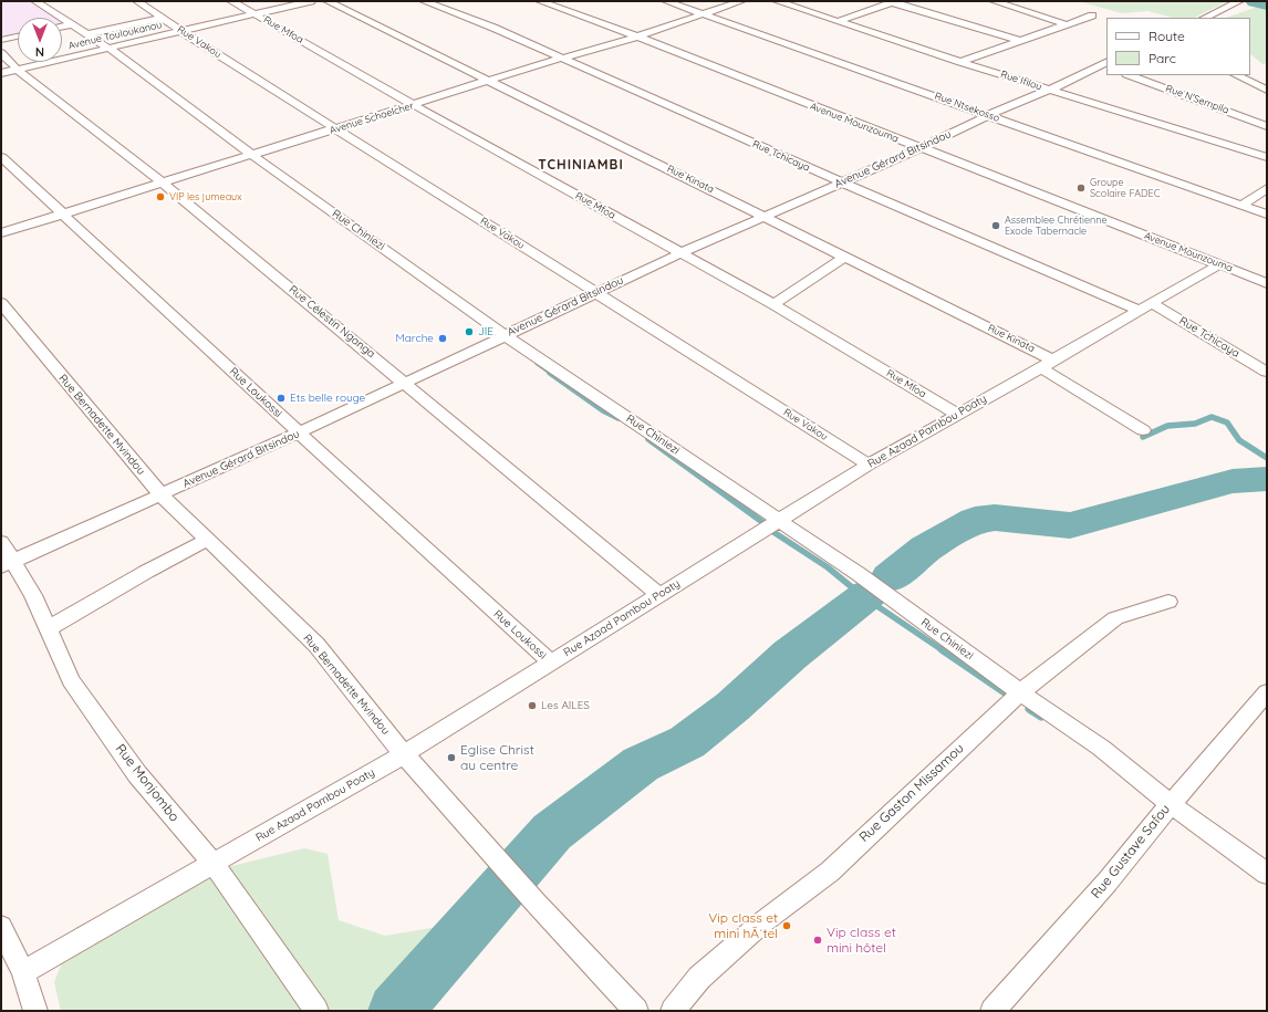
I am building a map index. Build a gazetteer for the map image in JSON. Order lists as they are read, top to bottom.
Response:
{
  "streets": {
    "street": [
      "Rue Mfoa",
      "Avenue Touloukanou",
      "Rue Vakou",
      "Rue Ifilou",
      "Rue N'Sempila",
      "Rue Ntsekosso",
      "Avenue Schoelcher",
      "Avenue Mounzouma",
      "Rue Tchicaya",
      "Avenue Gérard Bitsindou",
      "Rue Kinata",
      "Rue Chiniezi",
      "Rue Célestin Nganga",
      "Rue Loukossi",
      "Rue Bernadette Mvindou",
      "Rue Azaad Pambou Poaty",
      "Rue Monjombo",
      "Rue Gaston Missamou",
      "Rue Gustave Safou"
    ]
  },
  "crossings": [
    ["Rue Mfoa", "Avenue Touloukanou"],
    ["Rue Mfoa", "Avenue Schoelcher"],
    ["Rue Mfoa", "Avenue Gérard Bitsindou"],
    ["Rue Mfoa", "Rue Azaad Pambou Poaty"],
    ["Avenue Touloukanou", "Rue Vakou"],
    ["Avenue Touloukanou", "Rue Chiniezi"],
    ["Avenue Touloukanou", "Rue Célestin Nganga"],
    ["Rue Vakou", "Avenue Schoelcher"],
    ["Rue Vakou", "Avenue Gérard Bitsindou"],
    ["Rue Vakou", "Rue Azaad Pambou Poaty"],
    ["Rue Ifilou", "Avenue Gérard Bitsindou"],
    ["Rue Ntsekosso", "Avenue Schoelcher"],
    ["Rue Ntsekosso", "Avenue Gérard Bitsindou"],
    ["Avenue Schoelcher", "Avenue Mounzouma"],
    ["Avenue Schoelcher", "Rue Tchicaya"],
    ["Avenue Schoelcher", "Rue Kinata"],
    ["Avenue Schoelcher", "Rue Chiniezi"],
    ["Avenue Schoelcher", "Rue Célestin Nganga"],
    ["Avenue Schoelcher", "Rue Loukossi"],
    ["Avenue Mounzouma", "Avenue Gérard Bitsindou"],
    ["Avenue Mounzouma", "Rue Azaad Pambou Poaty"],
    ["Rue Tchicaya", "Avenue Gérard Bitsindou"],
    ["Rue Tchicaya", "Rue Azaad Pambou Poaty"],
    ["Avenue Gérard Bitsindou", "Rue Kinata"],
    ["Avenue Gérard Bitsindou", "Rue Chiniezi"],
    ["Avenue Gérard Bitsindou", "Rue Célestin Nganga"],
    ["Avenue Gérard Bitsindou", "Rue Loukossi"],
    ["Avenue Gérard Bitsindou", "Rue Bernadette Mvindou"],
    ["Avenue Gérard Bitsindou", "Rue Monjombo"],
    ["Rue Kinata", "Rue Azaad Pambou Poaty"],
    ["Rue Chiniezi", "Rue Azaad Pambou Poaty"],
    ["Rue Chiniezi", "Rue Gaston Missamou"],
    ["Rue Chiniezi", "Rue Gustave Safou"],
    ["Rue Célestin Nganga", "Rue Azaad Pambou Poaty"],
    ["Rue Loukossi", "Rue Azaad Pambou Poaty"],
    ["Rue Bernadette Mvindou", "Rue Azaad Pambou Poaty"],
    ["Rue Azaad Pambou Poaty", "Rue Monjombo"]
  ],
  "districts": ["TCHINIAMBI"],
  "places": [
    "Groupe Scolaire FADEC",
    "VIP les jumeaux",
    "Assemblee Chrétienne Exode Tabernacle",
    "JIE",
    "Marche",
    "Ets belle rouge",
    "Les AILES",
    "Eglise Christ au centre",
    "Vip class et mini hÃ´tel",
    "Vip class et mini hôtel"
  ],
  "legend": ["Route", "Parc"],
  "north": "bottom"
}
